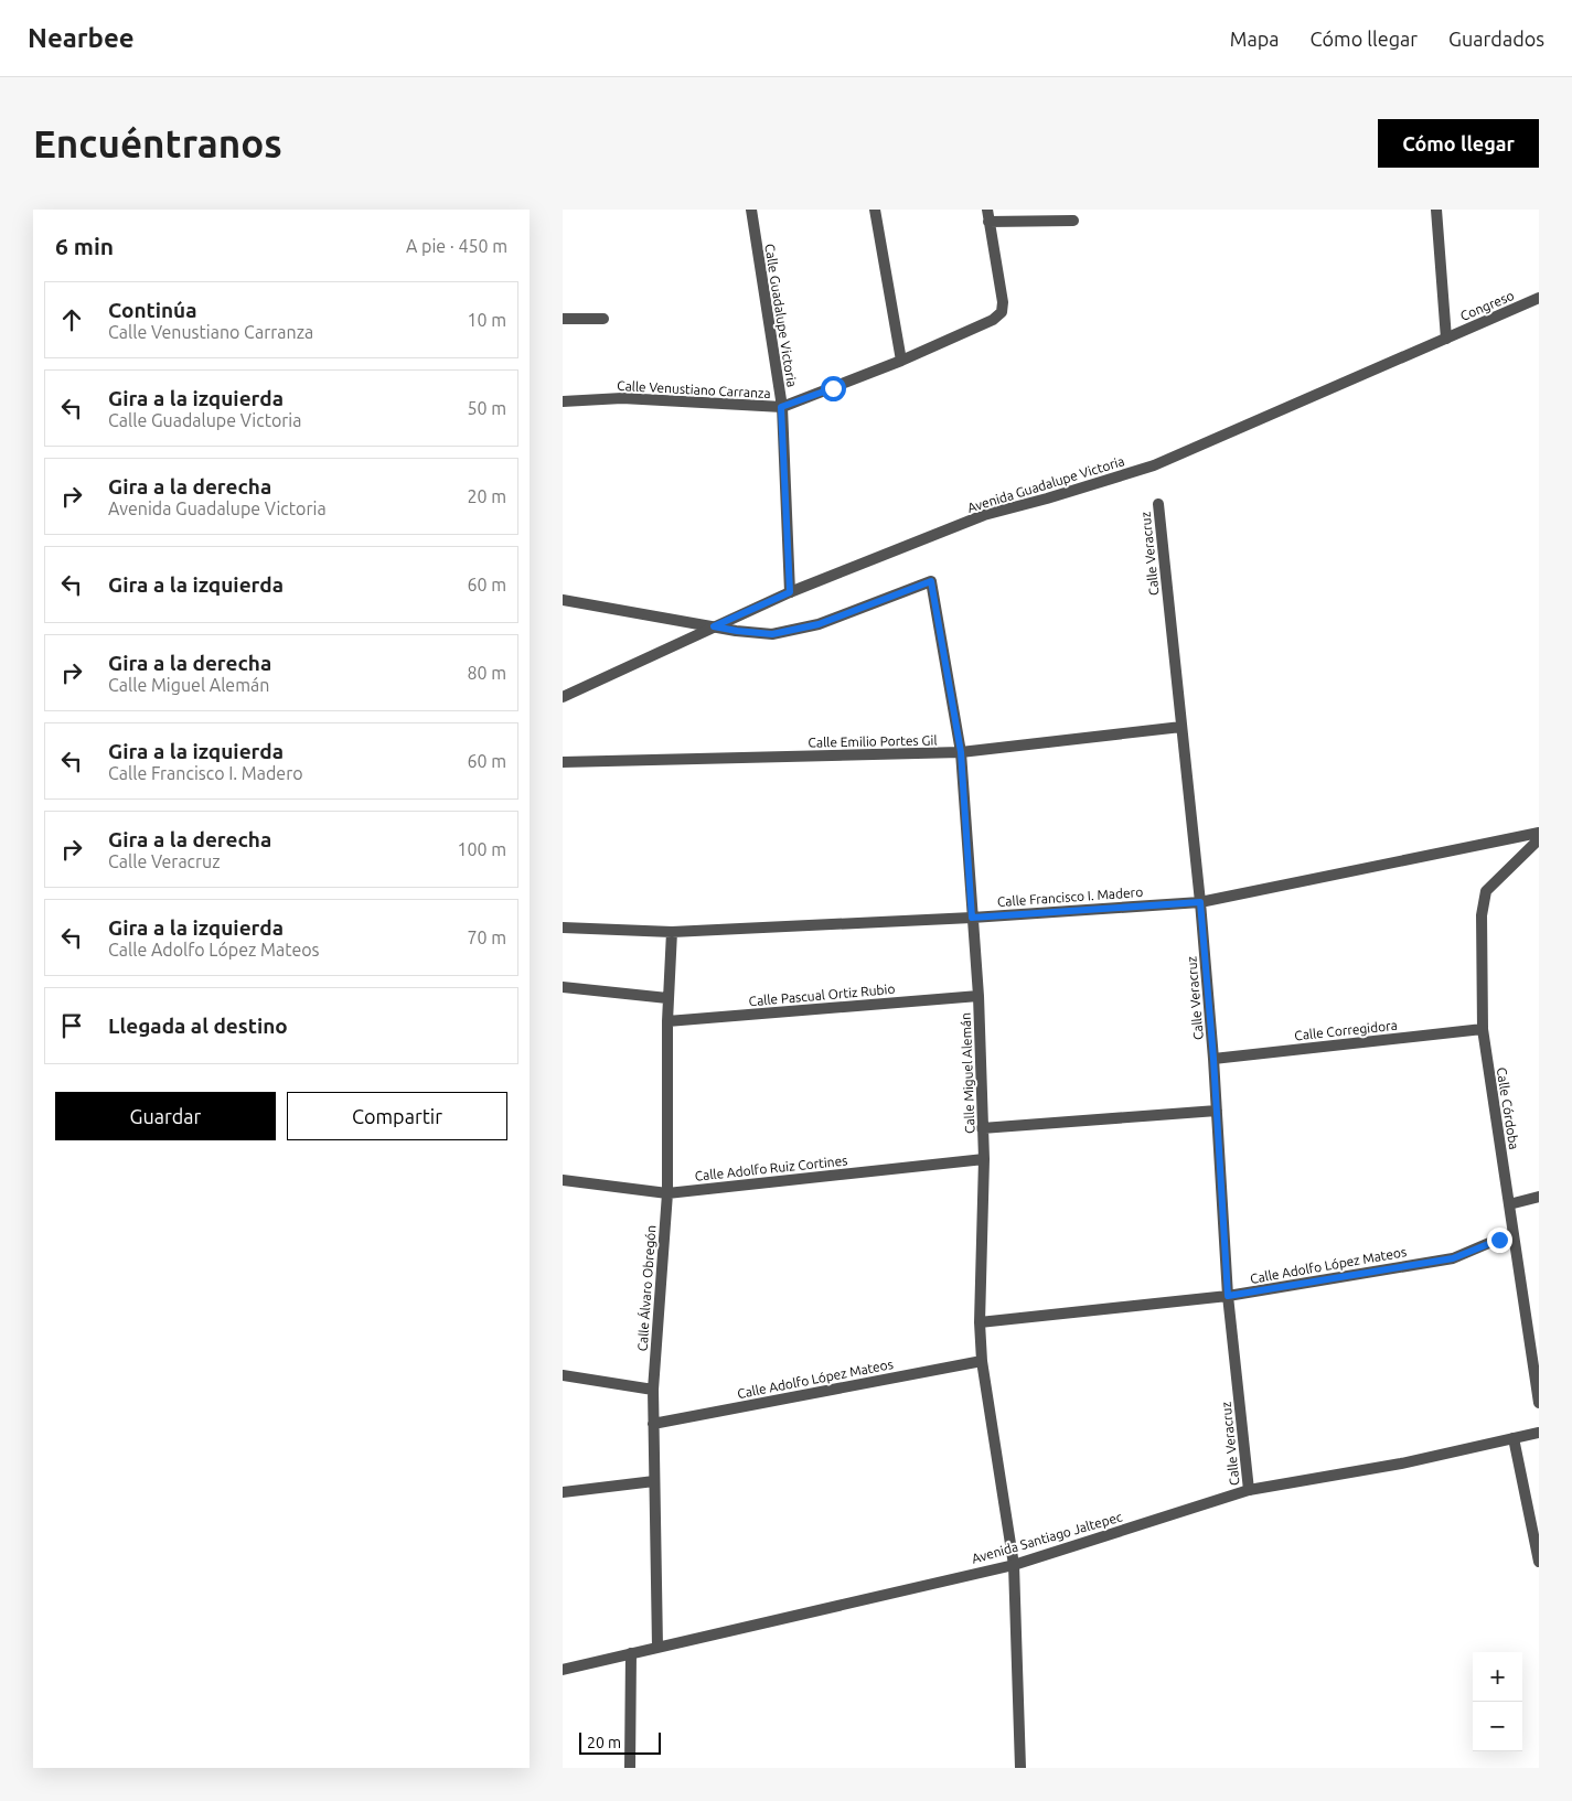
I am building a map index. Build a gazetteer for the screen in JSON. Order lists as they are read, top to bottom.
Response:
{
  "streets": {
    "street": [
      "Congreso",
      "Calle Guadalupe Victoria",
      "Calle Venustiano Carranza",
      "Avenida Guadalupe Victoria",
      "Calle Veracruz",
      "Calle Emilio Portes Gil",
      "Calle Francisco I. Madero",
      "Calle Pascual Ortiz Rubio",
      "Calle Corregidora",
      "Calle Miguel Alemán",
      "Calle Córdoba",
      "Calle Adolfo Ruiz Cortines",
      "Calle Adolfo López Mateos",
      "Calle Álvaro Obregón",
      "Avenida Santiago Jaltepec"
    ]
  },
  "crossings": [
    ["Congreso", "Avenida Guadalupe Victoria"],
    ["Calle Guadalupe Victoria", "Calle Venustiano Carranza"],
    ["Calle Guadalupe Victoria", "Avenida Guadalupe Victoria"],
    ["Avenida Guadalupe Victoria", "Calle Miguel Alemán"],
    ["Calle Veracruz", "Calle Emilio Portes Gil"],
    ["Calle Veracruz", "Calle Francisco I. Madero"],
    ["Calle Veracruz", "Calle Corregidora"],
    ["Calle Veracruz", "Calle Adolfo López Mateos"],
    ["Calle Veracruz", "Avenida Santiago Jaltepec"],
    ["Calle Emilio Portes Gil", "Calle Miguel Alemán"],
    ["Calle Francisco I. Madero", "Calle Miguel Alemán"],
    ["Calle Francisco I. Madero", "Calle Álvaro Obregón"],
    ["Calle Pascual Ortiz Rubio", "Calle Miguel Alemán"],
    ["Calle Pascual Ortiz Rubio", "Calle Álvaro Obregón"],
    ["Calle Corregidora", "Calle Córdoba"],
    ["Calle Miguel Alemán", "Calle Adolfo Ruiz Cortines"],
    ["Calle Miguel Alemán", "Calle Adolfo López Mateos"],
    ["Calle Miguel Alemán", "Avenida Santiago Jaltepec"],
    ["Calle Córdoba", "Calle Adolfo López Mateos"],
    ["Calle Adolfo Ruiz Cortines", "Calle Álvaro Obregón"],
    ["Calle Adolfo López Mateos", "Calle Álvaro Obregón"],
    ["Calle Álvaro Obregón", "Avenida Santiago Jaltepec"]
  ],
  "scale_bar": "20 m",
  "page": {
    "header": "Nearbee",
    "nav": ["Mapa", "Cómo llegar", "Guardados"],
    "buttons": [
      "Cómo llegar",
      ["Guardar", "Compartir"]
    ],
    "title": "Encuéntranos",
    "heading": ["6 min", "A pie · 450 m"],
    "list": [
      ["Continúa", "Calle Venustiano Carranza", "10 m"],
      ["Gira a la izquierda", "Calle Guadalupe Victoria", "50 m"],
      ["Gira a la derecha", "Avenida Guadalupe Victoria", "20 m"],
      ["Gira a la izquierda", "60 m"],
      ["Gira a la derecha", "Calle Miguel Alemán", "80 m"],
      ["Gira a la izquierda", "Calle Francisco I. Madero", "60 m"],
      ["Gira a la derecha", "Calle Veracruz", "100 m"],
      ["Gira a la izquierda", "Calle Adolfo López Mateos", "70 m"],
      "Llegada al destino"
    ],
    "map_buttons": ["+", "−"],
    "scale": "20 m"
  }
}
